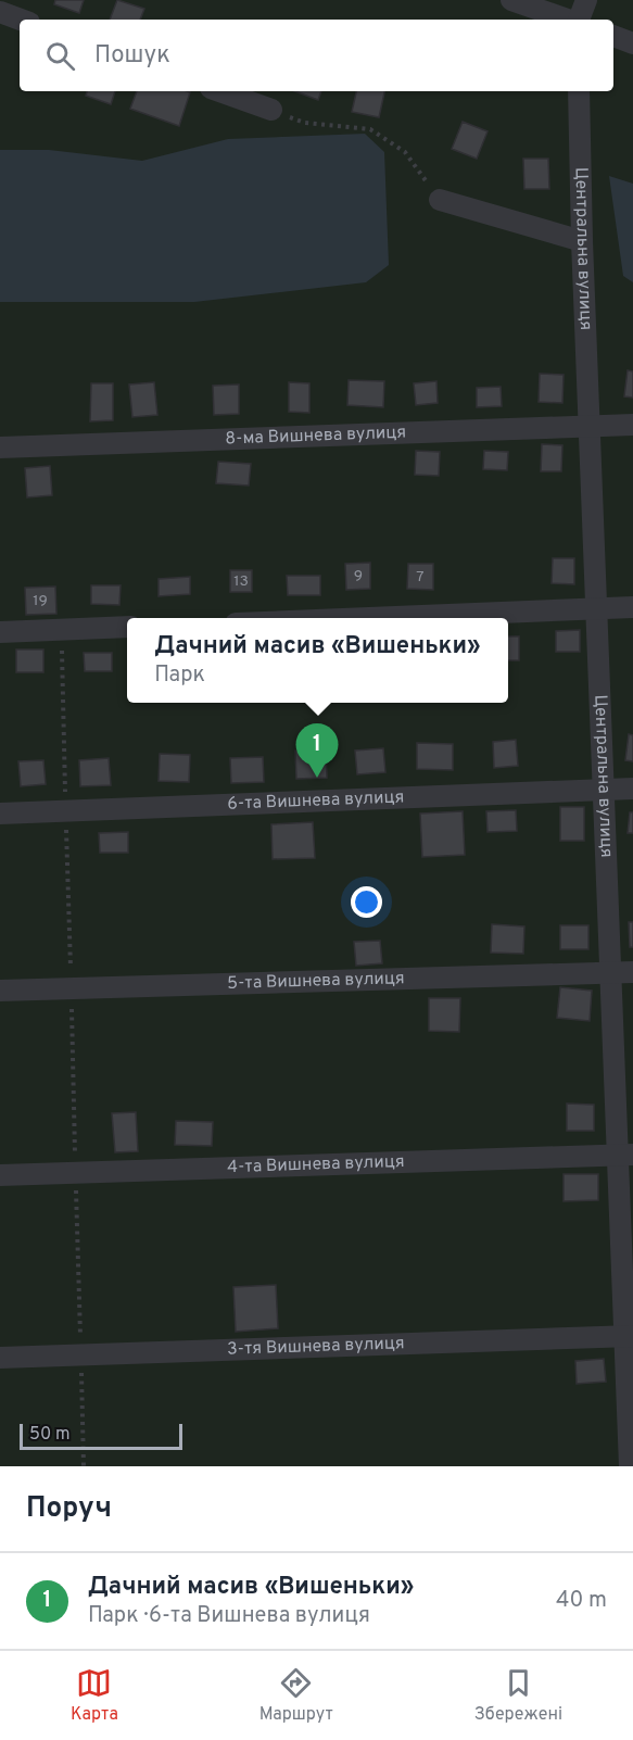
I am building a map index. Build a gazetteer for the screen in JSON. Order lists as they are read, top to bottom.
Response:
{
  "streets": {
    "street": [
      "Центральна вулиця",
      "8-ма Вишнева вулиця",
      "6-та Вишнева вулиця",
      "5-та Вишнева вулиця",
      "4-та Вишнева вулиця",
      "3-тя Вишнева вулиця"
    ]
  },
  "crossings": [
    ["Центральна вулиця", "8-ма Вишнева вулиця"],
    ["Центральна вулиця", "6-та Вишнева вулиця"],
    ["Центральна вулиця", "5-та Вишнева вулиця"],
    ["Центральна вулиця", "4-та Вишнева вулиця"],
    ["Центральна вулиця", "3-тя Вишнева вулиця"]
  ],
  "house_numbers": [
    "9",
    "7",
    "13",
    "19"
  ],
  "scale_bar": "50 m",
  "page": {
    "search": "Пошук",
    "popup": ["Дачний масив «Вишеньки»", "Парк"],
    "pins": "1",
    "scale": "50 m",
    "heading": "Поруч",
    "list": [
      {
        "mark": "1",
        "name": "Дачний масив «Вишеньки»",
        "note": "Парк · 6-та Вишнева вулиця",
        "value": "40 m"
      }
    ],
    "nav": ["Карта", "Маршрут", "Збережені"]
  }
}
